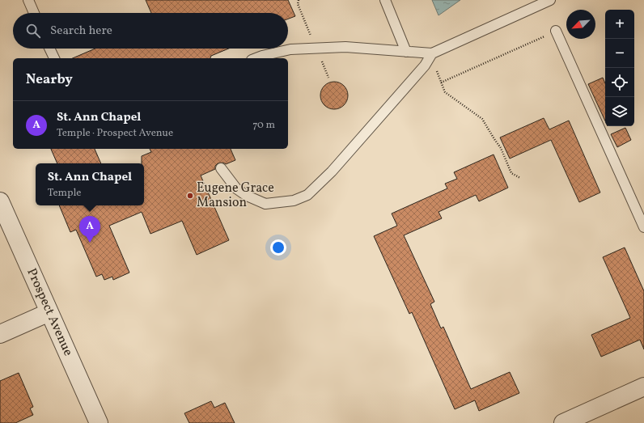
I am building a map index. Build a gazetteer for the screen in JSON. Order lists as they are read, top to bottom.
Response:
{
  "streets": {
    "street": ["Prospect Avenue"]
  },
  "places": ["Eugene Grace Mansion"],
  "north": "bottom left",
  "page": {
    "map_buttons": ["+", "−"],
    "search": "Search here",
    "heading": "Nearby",
    "list": [
      {
        "mark": "A",
        "name": "St. Ann Chapel",
        "note": "Temple · Prospect Avenue",
        "value": "70 m"
      }
    ],
    "popup": ["St. Ann Chapel", "Temple"],
    "pins": "A"
  }
}
